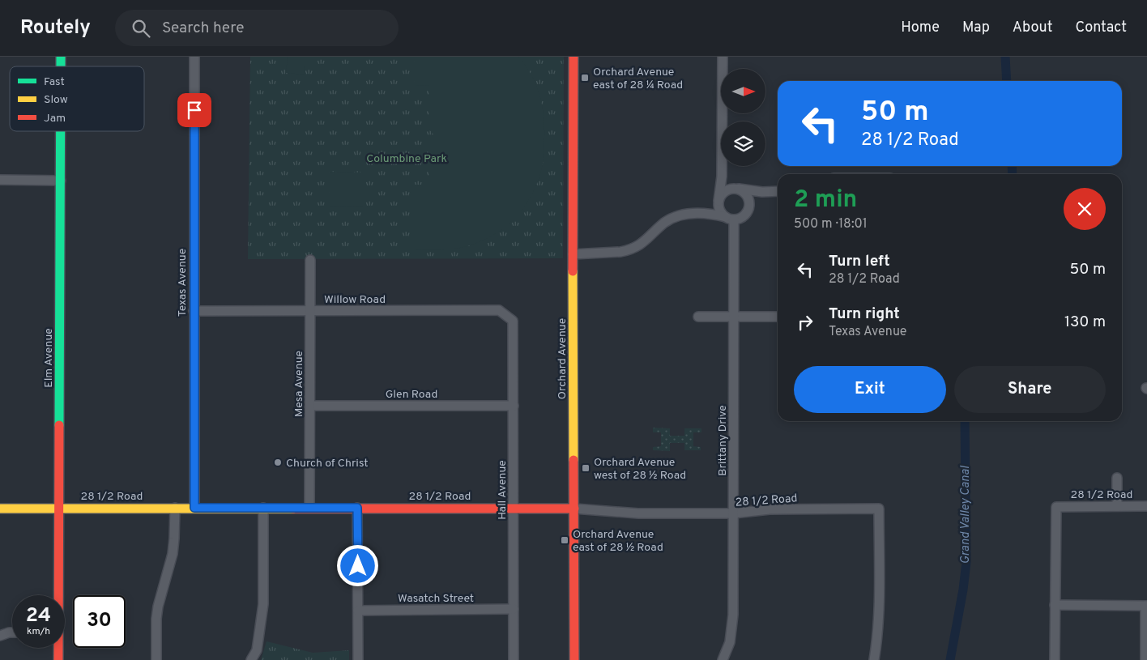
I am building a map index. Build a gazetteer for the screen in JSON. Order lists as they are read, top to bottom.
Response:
{
  "streets": {
    "street": [
      "Texas Avenue",
      "Willow Road",
      "Elm Avenue",
      "Orchard Avenue",
      "Mesa Avenue",
      "Glen Road",
      "Brittany Drive",
      "Hall Avenue",
      "28 1/2 Road",
      "Wasatch Street"
    ]
  },
  "crossings": [
    ["Texas Avenue", "Willow Road"],
    ["Texas Avenue", "28 1/2 Road"],
    ["Willow Road", "Mesa Avenue"],
    ["Willow Road", "Hall Avenue"],
    ["Elm Avenue", "28 1/2 Road"],
    ["Orchard Avenue", "28 1/2 Road"],
    ["Mesa Avenue", "Glen Road"],
    ["Mesa Avenue", "28 1/2 Road"],
    ["Glen Road", "Hall Avenue"],
    ["Brittany Drive", "28 1/2 Road"],
    ["Hall Avenue", "28 1/2 Road"],
    ["Hall Avenue", "Wasatch Street"]
  ],
  "water": ["Grand Valley Canal"],
  "parks": ["Columbine Park"],
  "places": {
    "transit": ["Orchard Avenue east of 28 ¼ Road", "Orchard Avenue west of 28 ½ Road", "Orchard Avenue east of 28 ½ Road"],
    "other": ["Church of Christ"]
  },
  "legend": ["Fast", "Slow", "Jam"],
  "north": "right",
  "page": {
    "header": "Routely",
    "search": "Search here",
    "nav": [
      "Home",
      "Map",
      "About",
      "Contact"
    ],
    "turn": ["50 m", "28 1/2 Road"],
    "heading": ["2 min", "500 m · 18:01"],
    "list": [
      {
        "name": "Turn left",
        "note": "28 1/2 Road",
        "value": "50 m"
      },
      {
        "name": "Turn right",
        "note": "Texas Avenue",
        "value": "130 m"
      }
    ],
    "buttons": ["Exit", "Share"],
    "speed": "24 km/h",
    "limit": "30"
  }
}
